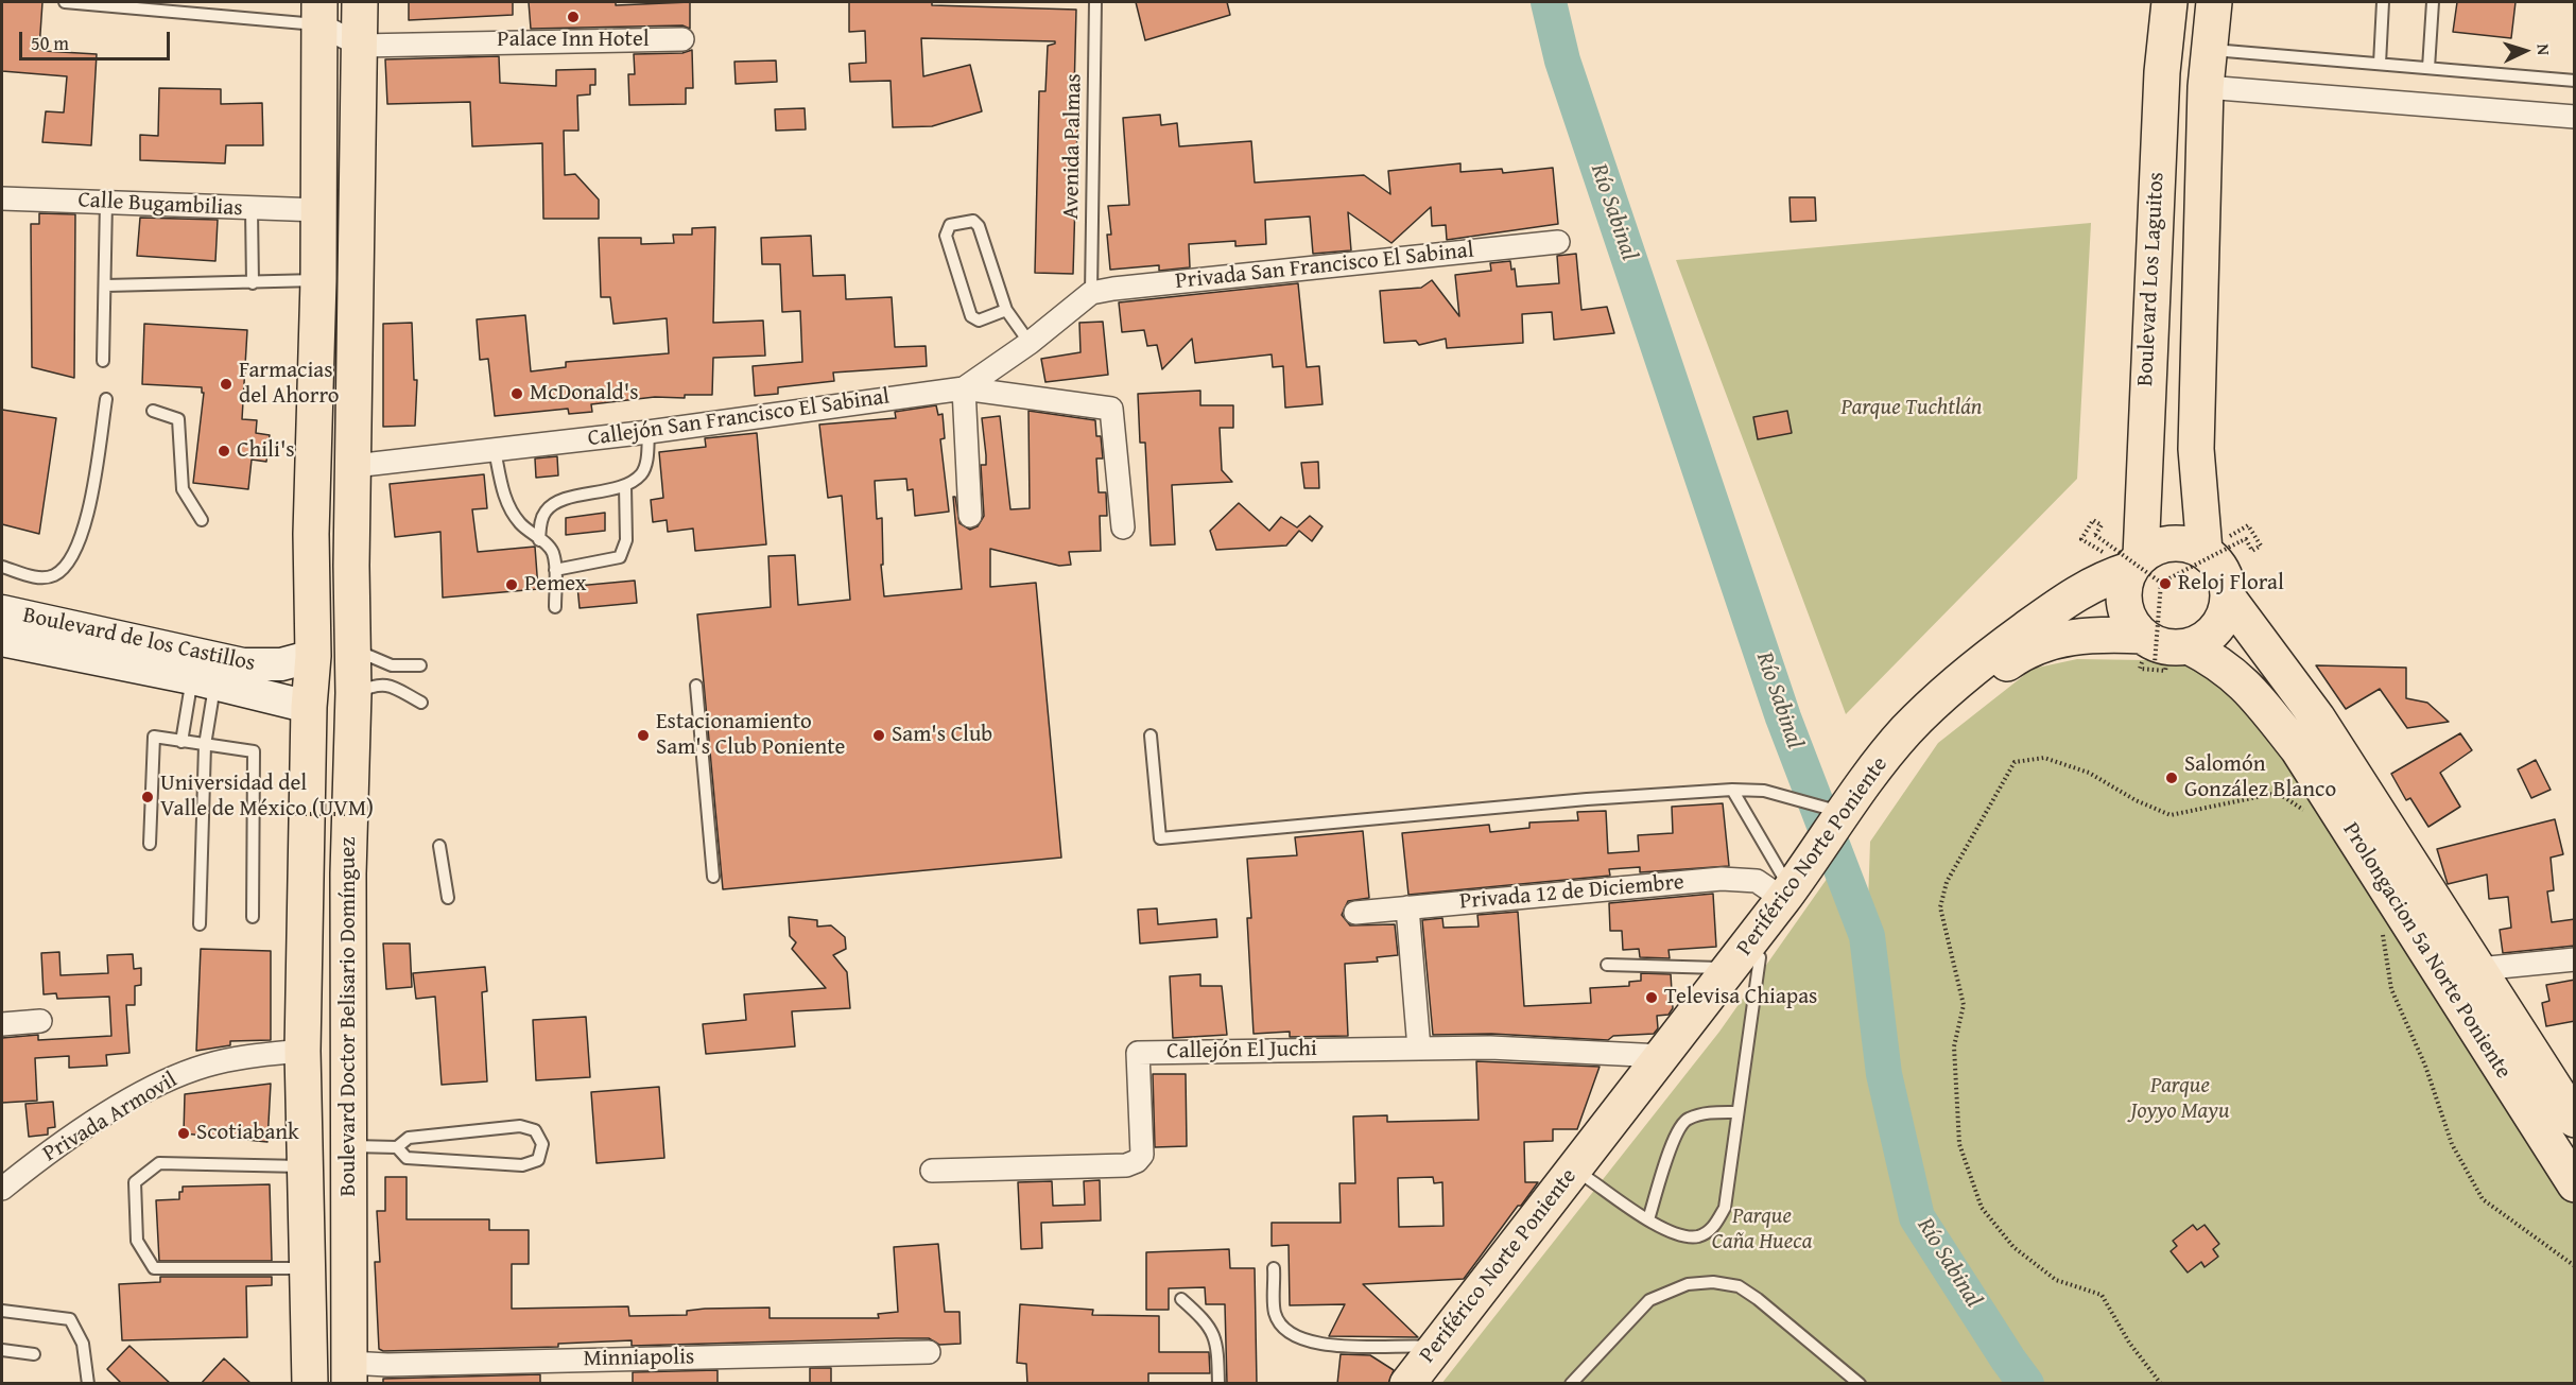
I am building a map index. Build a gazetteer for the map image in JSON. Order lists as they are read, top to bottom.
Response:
{
  "streets": {
    "main road": [
      "Boulevard Los Laguitos",
      "Periférico Norte Poniente",
      "Prolongacion 5a Norte Poniente",
      "Boulevard Doctor Belisario Domínguez"
    ],
    "street": [
      "Calle Bugambilias",
      "Privada San Francisco El Sabinal",
      "Callejón San Francisco El Sabinal",
      "Boulevard de los Castillos",
      "Privada 12 de Diciembre",
      "Callejón El Juchi",
      "Privada Armovil",
      "Minniapolis"
    ],
    "lane": ["Avenida Palmas"]
  },
  "crossings": [
    ["Avenida Palmas", "Privada San Francisco El Sabinal"],
    ["Avenida Palmas", "Callejón San Francisco El Sabinal"],
    ["Calle Bugambilias", "Boulevard Doctor Belisario Domínguez"],
    ["Privada San Francisco El Sabinal", "Callejón San Francisco El Sabinal"],
    ["Boulevard Los Laguitos", "Periférico Norte Poniente"],
    ["Boulevard Los Laguitos", "Prolongacion 5a Norte Poniente"],
    ["Callejón San Francisco El Sabinal", "Boulevard Doctor Belisario Domínguez"],
    ["Boulevard de los Castillos", "Boulevard Doctor Belisario Domínguez"],
    ["Periférico Norte Poniente", "Privada 12 de Diciembre"],
    ["Periférico Norte Poniente", "Prolongacion 5a Norte Poniente"],
    ["Periférico Norte Poniente", "Callejón El Juchi"],
    ["Boulevard Doctor Belisario Domínguez", "Privada Armovil"],
    ["Boulevard Doctor Belisario Domínguez", "Minniapolis"]
  ],
  "water": ["Río Sabinal"],
  "parks": ["Parque Tuchtlán", "Parque Joyyo Mayu", "Parque Caña Hueca"],
  "places": [
    "Palace Inn Hotel",
    "Farmacias del Ahorro",
    "McDonald's",
    "Chili's",
    "Reloj Floral",
    "Pemex",
    "Estacionamiento Sam's Club Poniente",
    "Sam's Club",
    "Salomón González Blanco",
    "Universidad del Valle de México (UVM)",
    "Televisa Chiapas",
    "Scotiabank"
  ],
  "scale_bar": "50 m",
  "north": "right"
}
